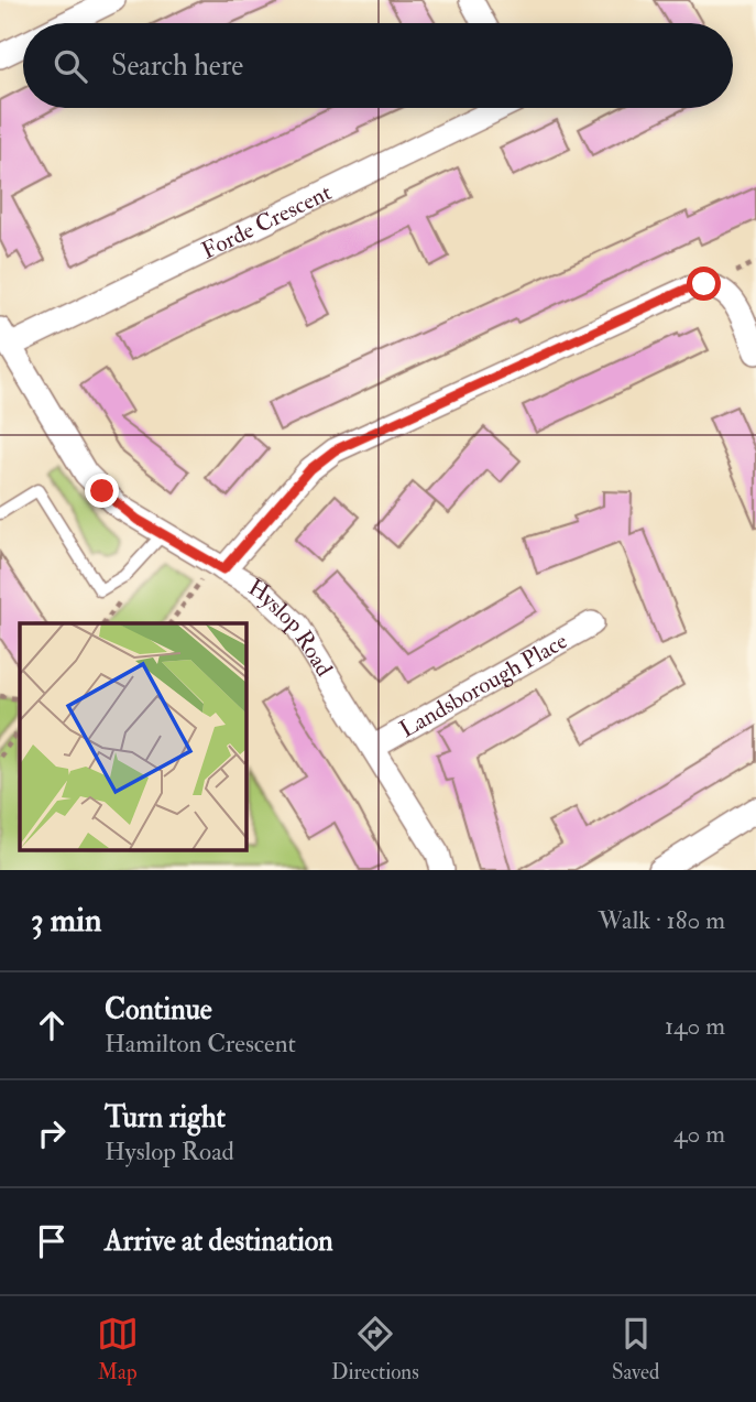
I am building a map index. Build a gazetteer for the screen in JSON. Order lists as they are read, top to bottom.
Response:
{
  "streets": {
    "street": ["Forde Crescent", "Hyslop Road", "Landsborough Place"]
  },
  "crossings": [
    ["Forde Crescent", "Hyslop Road"],
    ["Hyslop Road", "Landsborough Place"]
  ],
  "page": {
    "search": "Search here",
    "heading": ["3 min", "Walk · 180 m"],
    "list": [
      ["Continue", "Hamilton Crescent", "140 m"],
      ["Turn right", "Hyslop Road", "40 m"],
      "Arrive at destination"
    ],
    "nav": ["Map", "Directions", "Saved"]
  }
}
